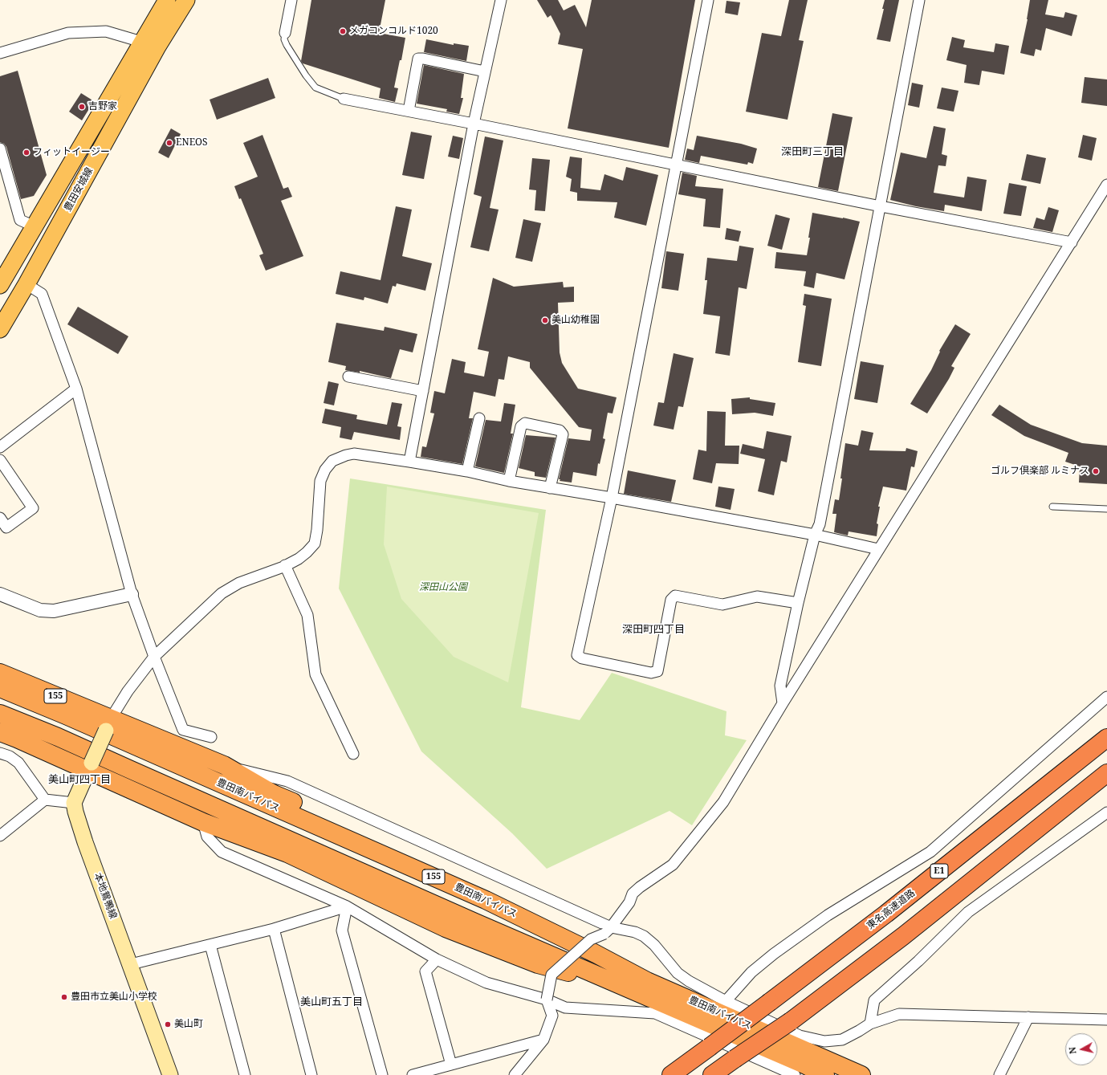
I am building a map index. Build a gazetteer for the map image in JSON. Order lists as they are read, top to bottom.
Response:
{
  "streets": {
    "highway": [
      "155",
      "豊田南バイパス",
      "E1",
      "東名高速道路"
    ],
    "main road": ["豊田安城線", "本地鴛鴨線"]
  },
  "crossings": [
    ["155", "豊田南バイパス"]
  ],
  "districts": [
    "深田町三丁目",
    "深田町四丁目",
    "美山町四丁目",
    "美山町五丁目"
  ],
  "parks": ["深田山公園"],
  "places": [
    "メガコンコルド1020",
    "吉野家",
    "ENEOS",
    "フィットイージー",
    "美山幼稚園",
    "ゴルフ倶楽部 ルミナス",
    "豊田市立美山小学校",
    "美山町"
  ],
  "north": "left"
}
